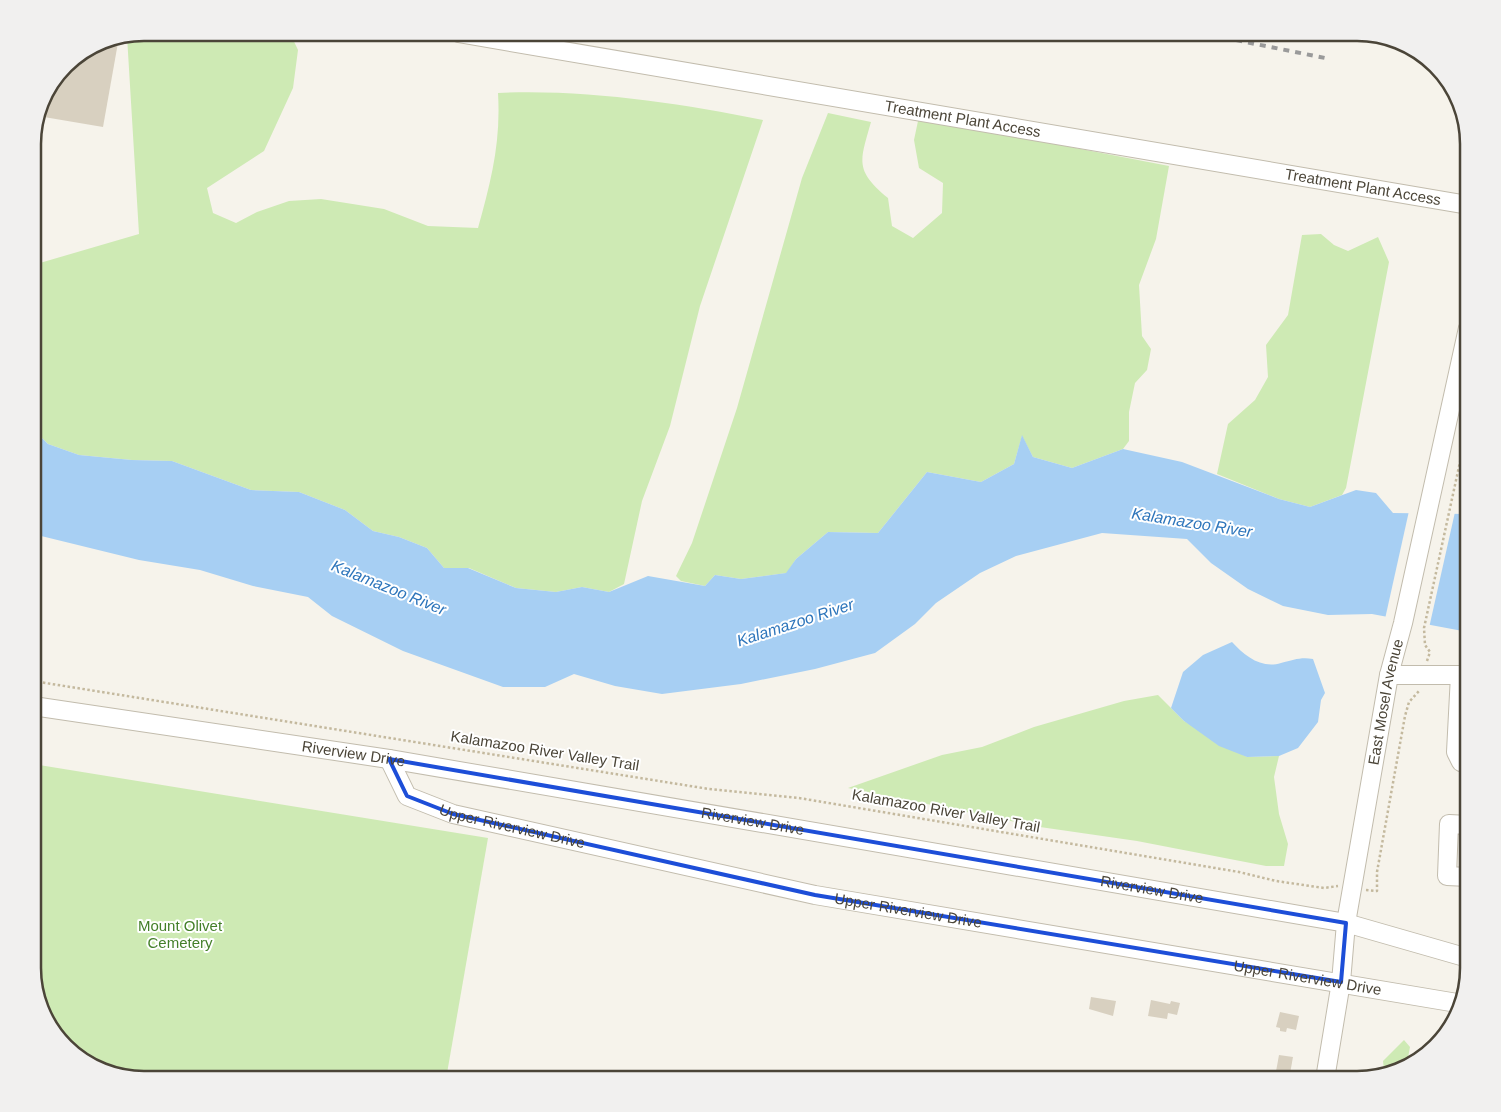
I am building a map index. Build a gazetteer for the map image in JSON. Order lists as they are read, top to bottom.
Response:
{
  "streets": {
    "street": [
      "Treatment Plant Access",
      "East Mosel Avenue",
      "Riverview Drive",
      "Upper Riverview Drive"
    ],
    "path": ["Kalamazoo River Valley Trail"]
  },
  "crossings": [
    ["East Mosel Avenue", "Kalamazoo River Valley Trail"],
    ["East Mosel Avenue", "Riverview Drive"],
    ["East Mosel Avenue", "Upper Riverview Drive"],
    ["Riverview Drive", "Upper Riverview Drive"]
  ],
  "water": ["Kalamazoo River"],
  "parks": ["Mount Olivet Cemetery"]
}
